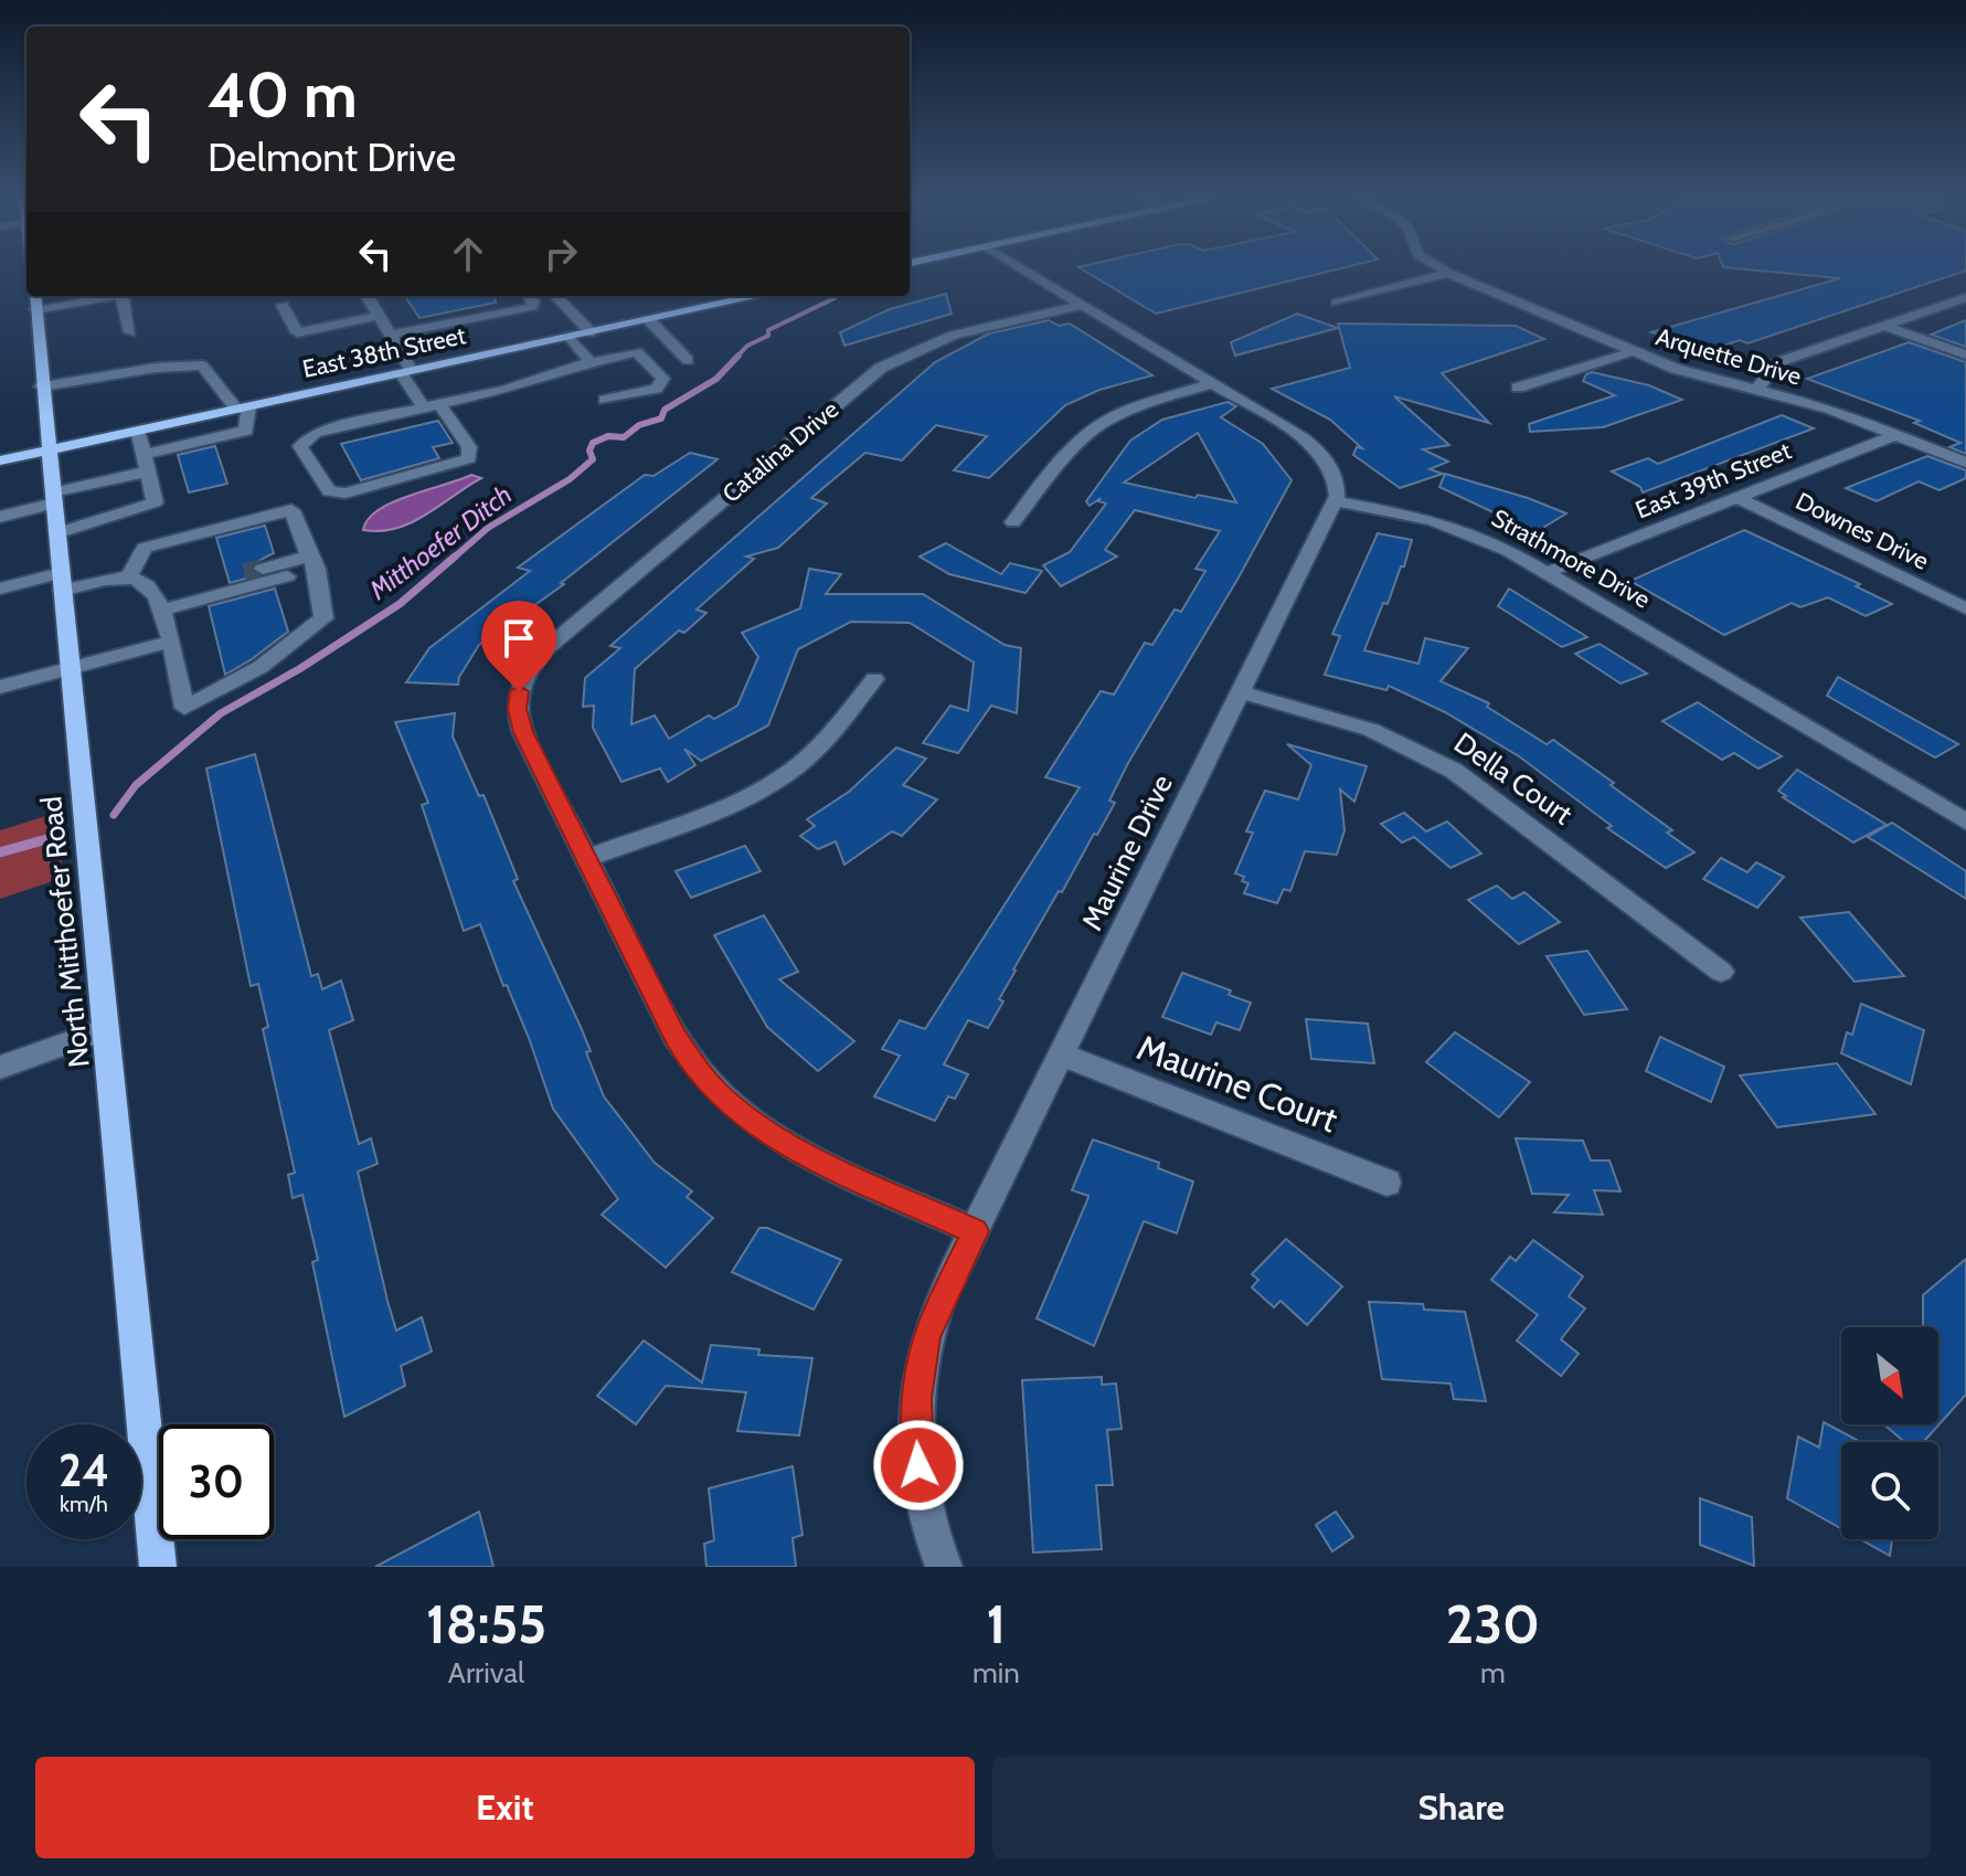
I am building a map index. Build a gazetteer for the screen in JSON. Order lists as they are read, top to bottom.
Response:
{
  "streets": {
    "main road": ["East 38th Street", "North Mitthoefer Road"],
    "street": [
      "Arquette Drive",
      "Catalina Drive",
      "East 39th Street",
      "Downes Drive",
      "Strathmore Drive",
      "Della Court",
      "Maurine Drive",
      "Maurine Court"
    ]
  },
  "crossings": [
    ["East 38th Street", "North Mitthoefer Road"],
    ["Arquette Drive", "East 39th Street"],
    ["East 39th Street", "Downes Drive"],
    ["East 39th Street", "Strathmore Drive"],
    ["Strathmore Drive", "Maurine Drive"],
    ["Della Court", "Maurine Drive"],
    ["Maurine Drive", "Maurine Court"]
  ],
  "water": ["Mitthoefer Ditch"],
  "north": "bottom right",
  "page": {
    "turn": ["40 m", "Delmont Drive"],
    "speed": "24 km/h",
    "limit": "30",
    "eta": [
      "18:55",
      "Arrival",
      "1",
      "min",
      "230",
      "m"
    ],
    "buttons": ["Exit", "Share"]
  }
}
